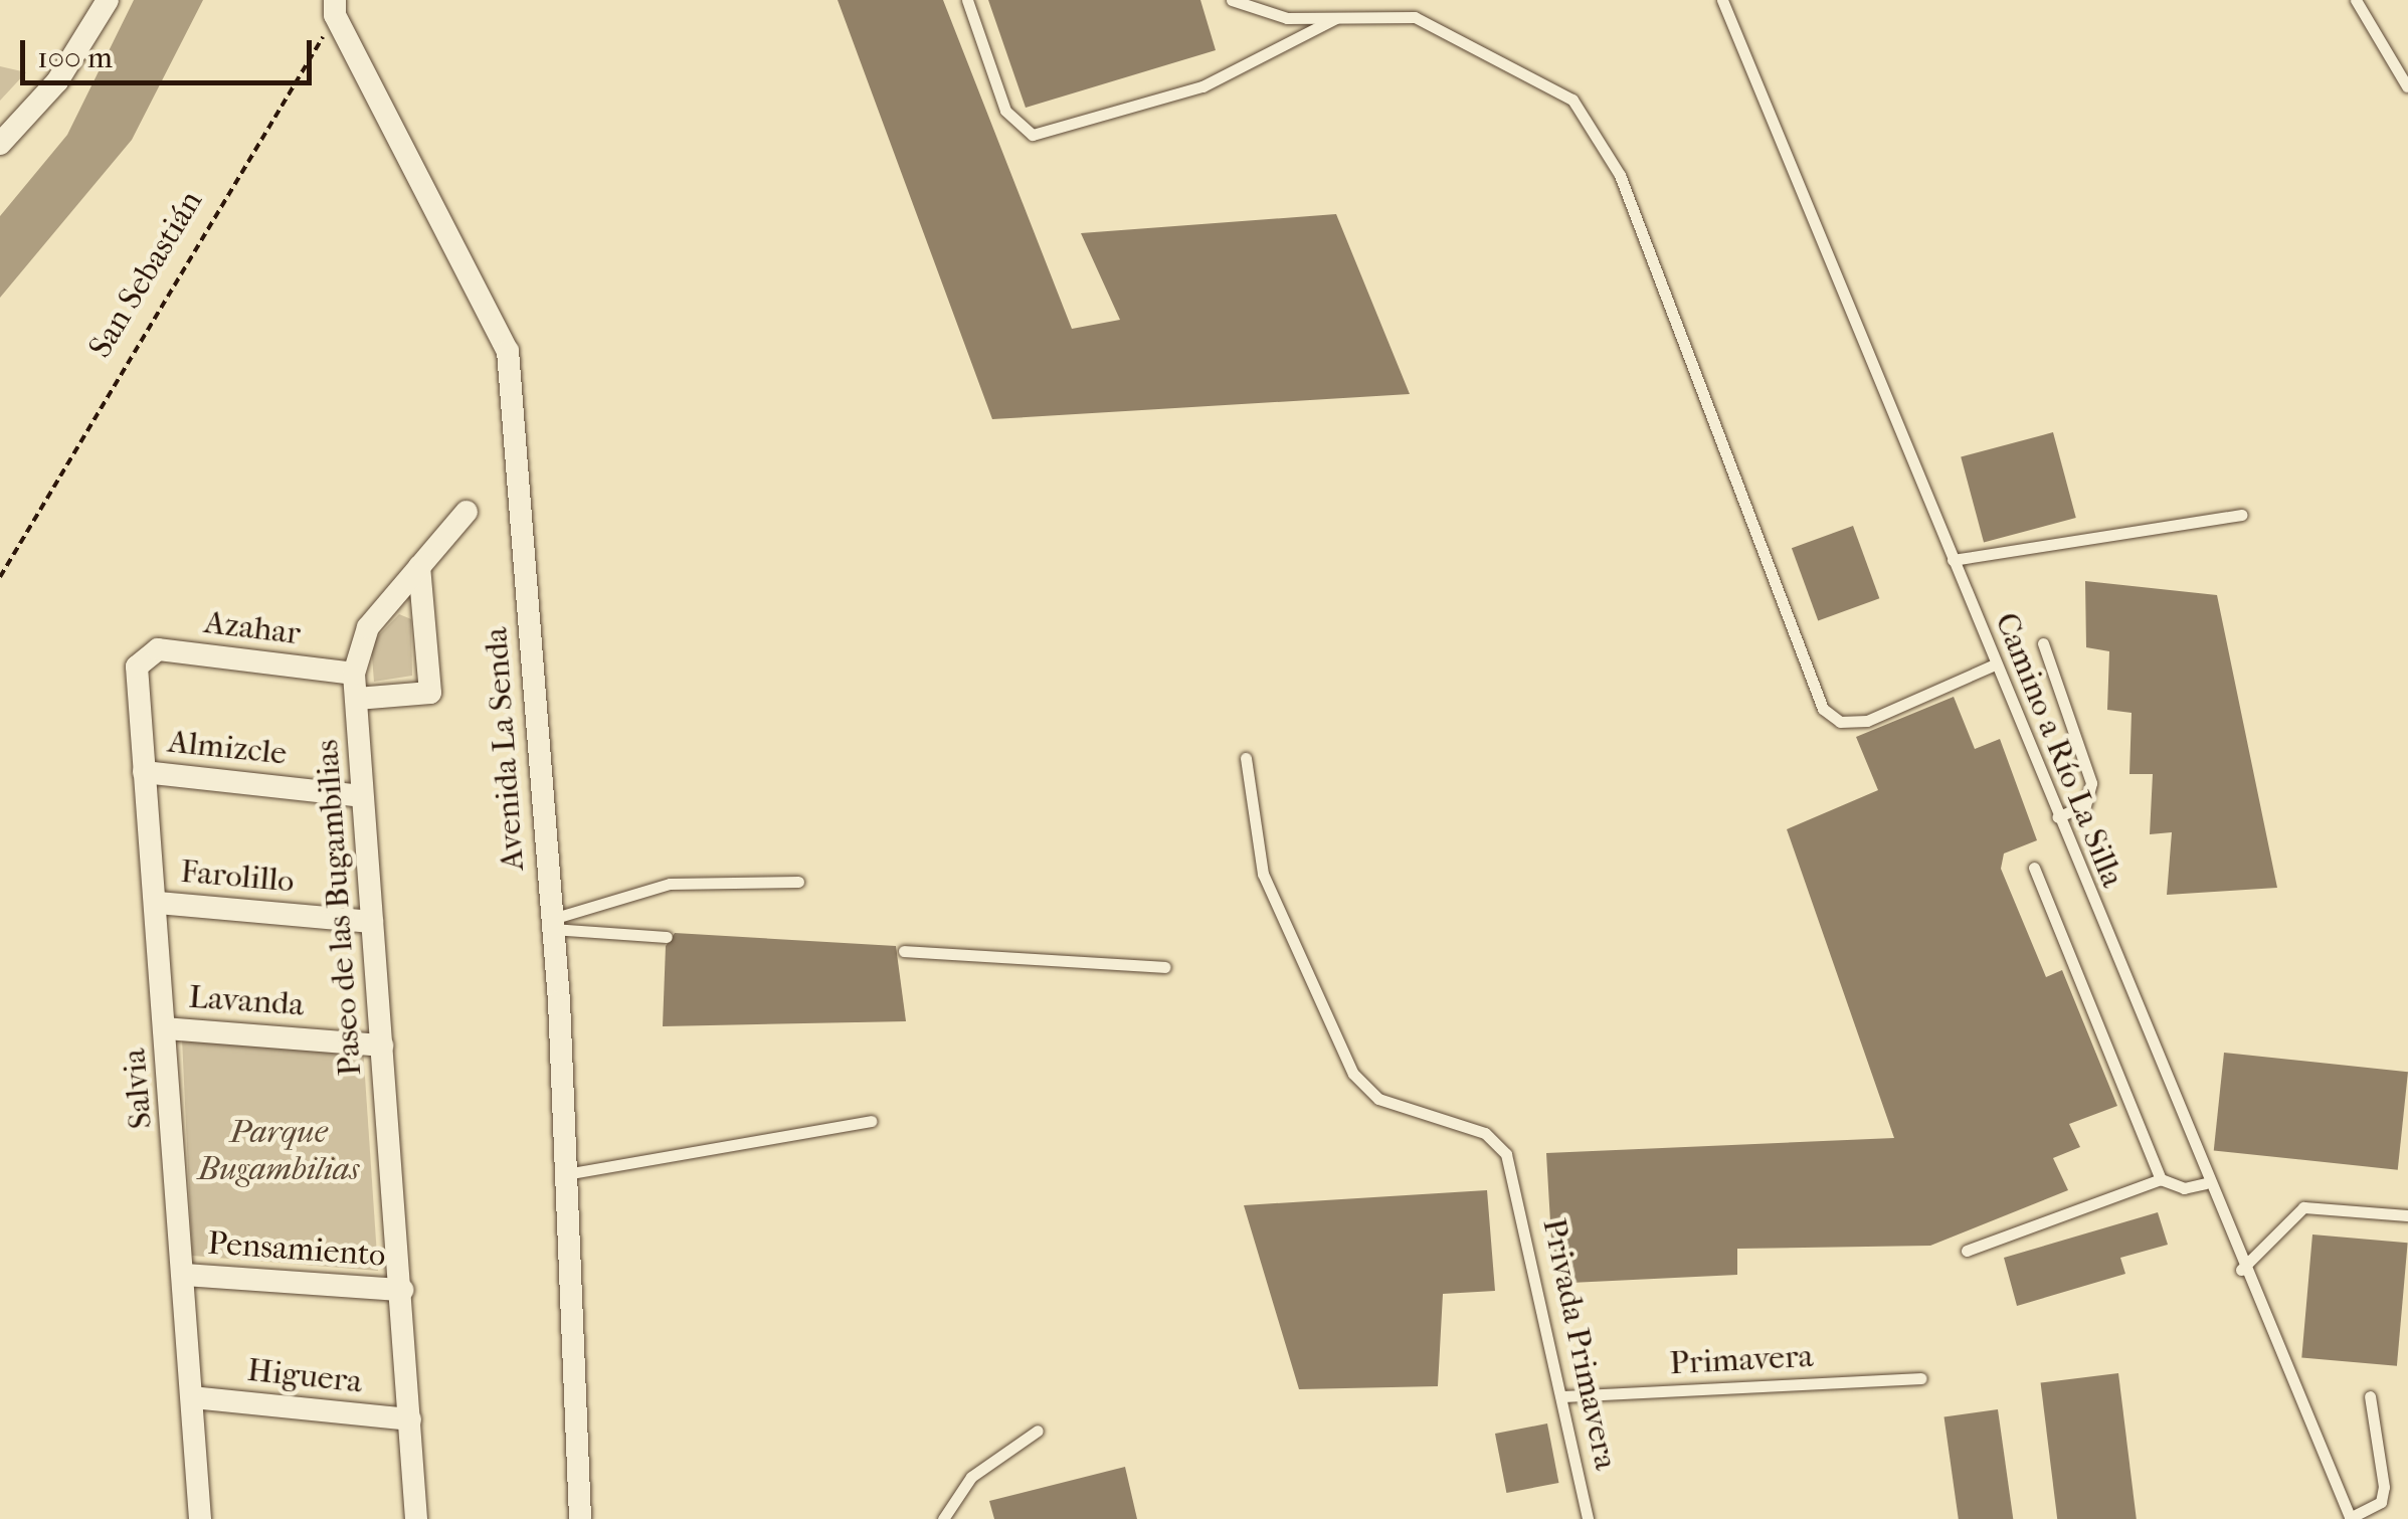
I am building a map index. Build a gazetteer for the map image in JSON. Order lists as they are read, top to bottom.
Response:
{
  "streets": {
    "street": [
      "Azahar",
      "Almizcle",
      "Avenida La Senda",
      "Farolillo",
      "Paseo de las Bugambilias",
      "Lavanda",
      "Salvia",
      "Pensamiento",
      "Higuera"
    ],
    "lane": ["Camino a Río La Silla", "Privada Primavera", "Primavera"],
    "path": ["San Sebastián"]
  },
  "crossings": [
    ["San Sebastián", "Avenida La Senda"],
    ["Azahar", "Paseo de las Bugambilias"],
    ["Azahar", "Salvia"],
    ["Almizcle", "Paseo de las Bugambilias"],
    ["Almizcle", "Salvia"],
    ["Farolillo", "Paseo de las Bugambilias"],
    ["Farolillo", "Salvia"],
    ["Paseo de las Bugambilias", "Lavanda"],
    ["Paseo de las Bugambilias", "Pensamiento"],
    ["Paseo de las Bugambilias", "Higuera"],
    ["Lavanda", "Salvia"],
    ["Salvia", "Pensamiento"],
    ["Salvia", "Higuera"],
    ["Privada Primavera", "Primavera"]
  ],
  "parks": ["Parque Bugambilias"],
  "scale_bar": "100 m"
}
